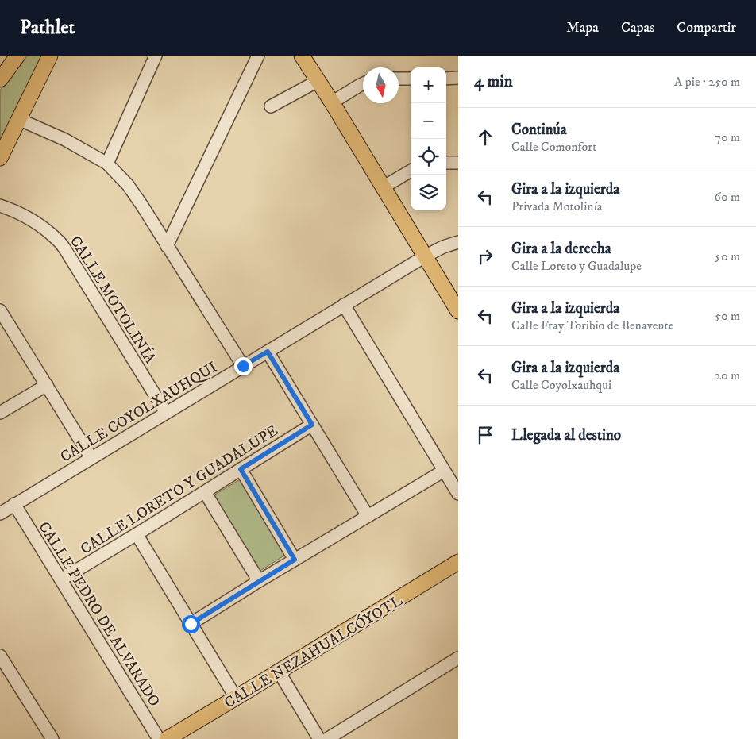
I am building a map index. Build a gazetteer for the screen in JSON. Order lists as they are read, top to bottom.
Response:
{
  "streets": {
    "main road": ["CALLE NEZAHUALCÓYOTL"],
    "street": [
      "CALLE MOTOLINÍA",
      "CALLE COYOLXAUHQUI",
      "CALLE LORETO Y GUADALUPE",
      "CALLE PEDRO DE ALVARADO"
    ]
  },
  "crossings": [
    ["CALLE MOTOLINÍA", "CALLE COYOLXAUHQUI"],
    ["CALLE COYOLXAUHQUI", "CALLE PEDRO DE ALVARADO"],
    ["CALLE LORETO Y GUADALUPE", "CALLE PEDRO DE ALVARADO"]
  ],
  "north": "bottom",
  "page": {
    "header": "Pathlet",
    "nav": ["Mapa", "Capas", "Compartir"],
    "heading": ["4 min", "A pie · 250 m"],
    "map_buttons": ["+", "−"],
    "list": [
      ["Continúa", "Calle Comonfort", "70 m"],
      ["Gira a la izquierda", "Privada Motolinía", "60 m"],
      ["Gira a la derecha", "Calle Loreto y Guadalupe", "50 m"],
      ["Gira a la izquierda", "Calle Fray Toribio de Benavente", "50 m"],
      ["Gira a la izquierda", "Calle Coyolxauhqui", "20 m"],
      "Llegada al destino"
    ]
  }
}
